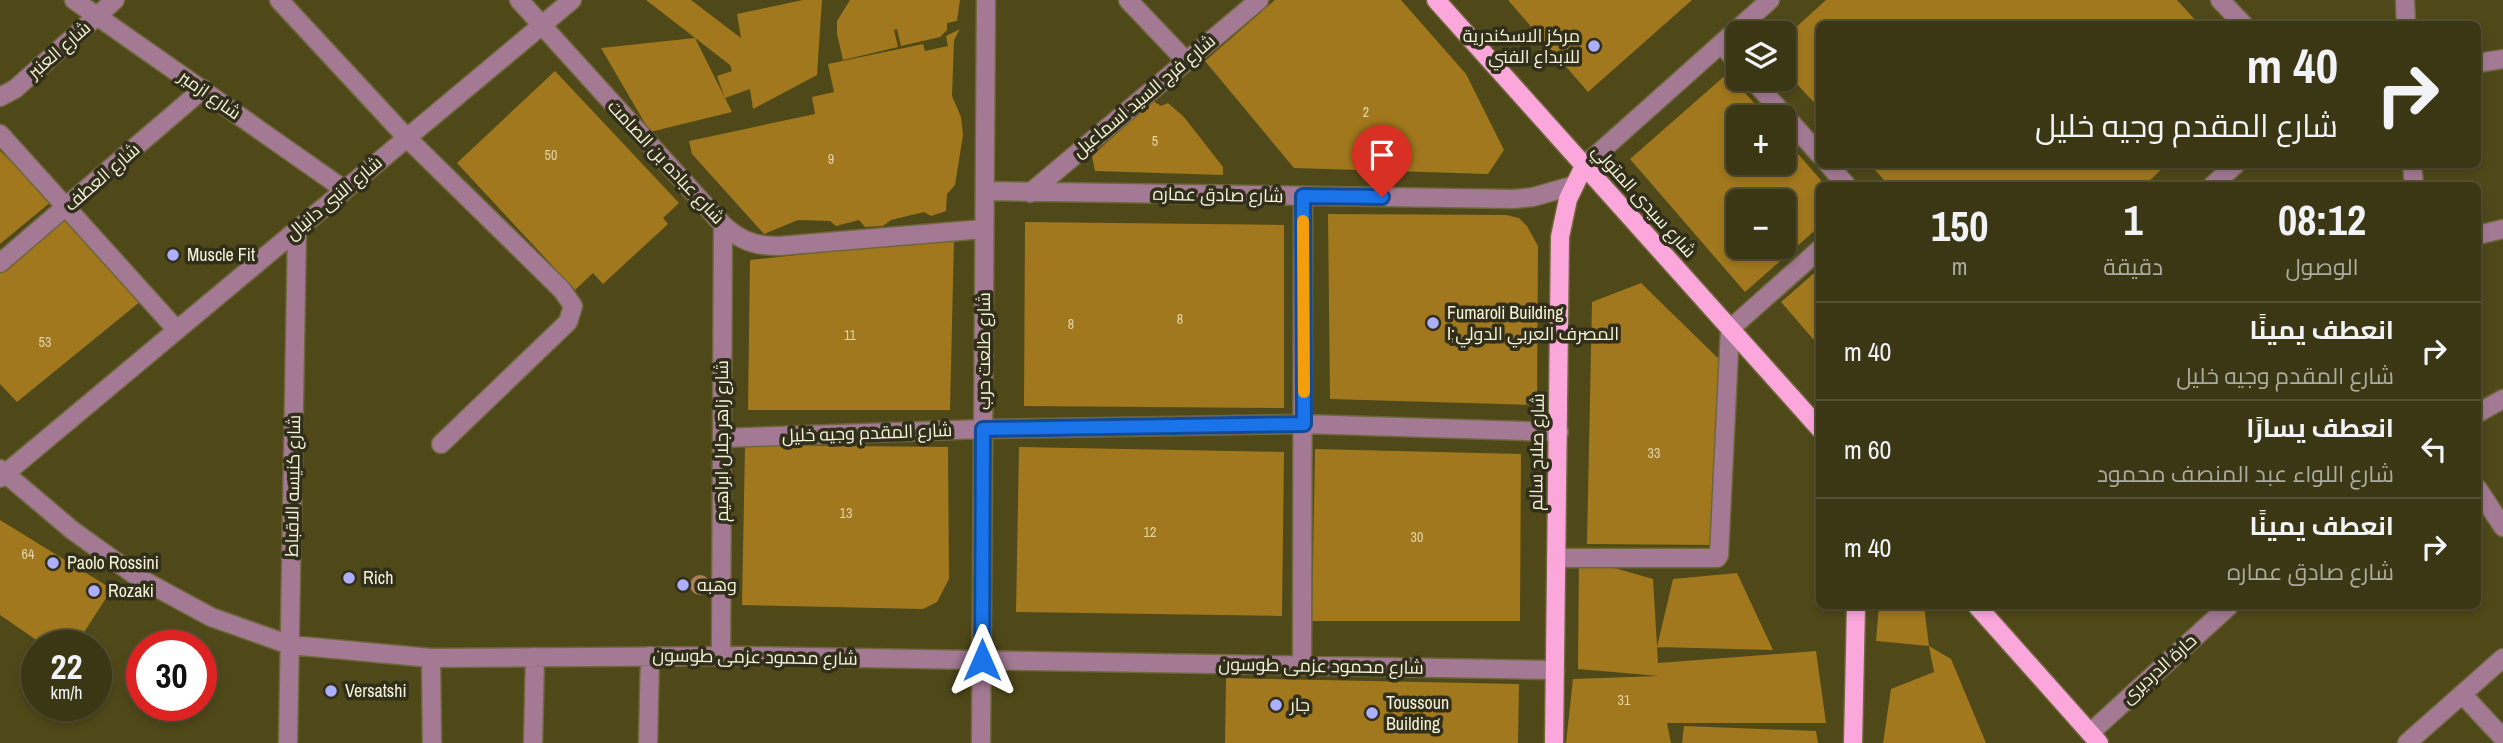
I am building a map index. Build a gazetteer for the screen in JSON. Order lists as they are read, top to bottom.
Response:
{
  "streets": {
    "main road": ["شارع سيدى المتولي", "شارع صلاح سالم"],
    "street": [
      "شارع العنبر",
      "شارع ازمير",
      "شارع فرج السيد اسماعيل",
      "شارع عباده بن الصامت",
      "شارع العطف",
      "شارع صادق عماره",
      "شارع النبى دانيال",
      "شارع طلعت حرب",
      "شارع المقدم وجيه خليل",
      "شارع زاهر جلال ابراهيم",
      "شارع كنيسه الاقباط",
      "شارع محمود عزمى طوسون",
      "حارة الدرديرى"
    ]
  },
  "crossings": [
    ["شارع العنبر", "شارع ازمير"],
    ["شارع ازمير", "شارع العطف"],
    ["شارع ازمير", "شارع النبى دانيال"],
    ["شارع فرج السيد اسماعيل", "شارع صادق عماره"],
    ["شارع عباده بن الصامت", "شارع النبى دانيال"],
    ["شارع عباده بن الصامت", "شارع طلعت حرب"],
    ["شارع عباده بن الصامت", "شارع زاهر جلال ابراهيم"],
    ["شارع صادق عماره", "شارع طلعت حرب"],
    ["شارع صادق عماره", "شارع صلاح سالم"],
    ["شارع النبى دانيال", "شارع كنيسه الاقباط"],
    ["شارع النبى دانيال", "شارع محمود عزمى طوسون"],
    ["شارع سيدى المتولي", "شارع صلاح سالم"],
    ["شارع طلعت حرب", "شارع المقدم وجيه خليل"],
    ["شارع طلعت حرب", "شارع محمود عزمى طوسون"],
    ["شارع المقدم وجيه خليل", "شارع زاهر جلال ابراهيم"],
    ["شارع المقدم وجيه خليل", "شارع صلاح سالم"],
    ["شارع زاهر جلال ابراهيم", "شارع محمود عزمى طوسون"],
    ["شارع صلاح سالم", "شارع محمود عزمى طوسون"],
    ["شارع كنيسه الاقباط", "شارع محمود عزمى طوسون"]
  ],
  "places": [
    "مركز الاسكندرية للابداع الفني",
    "Muscle Fit",
    "Fumaroli Building I;المصرف العربي الدولي",
    "Paolo Rossini",
    "Rich",
    "وهبه",
    "Rozaki",
    "Versatshi",
    "جار",
    "Toussoun Building"
  ],
  "house_numbers": [
    "2",
    "5",
    "50",
    "9",
    "8",
    "8",
    "11",
    "53",
    "33",
    "13",
    "12",
    "30",
    "64",
    "31"
  ],
  "page": {
    "map_buttons": ["+", "−"],
    "turn": ["40 m", "شارع المقدم وجيه خليل"],
    "eta": [
      "08:12",
      "الوصول",
      "1",
      "دقيقة",
      "150",
      "m"
    ],
    "list": [
      {
        "name": "انعطف يمينًا",
        "note": "شارع المقدم وجيه خليل",
        "value": "40 m"
      },
      {
        "name": "انعطف يسارًا",
        "note": "شارع اللواء عبد المنصف محمود",
        "value": "60 m"
      },
      {
        "name": "انعطف يمينًا",
        "note": "شارع صادق عماره",
        "value": "40 m"
      }
    ],
    "speed": "22 km/h",
    "limit": "30"
  }
}
